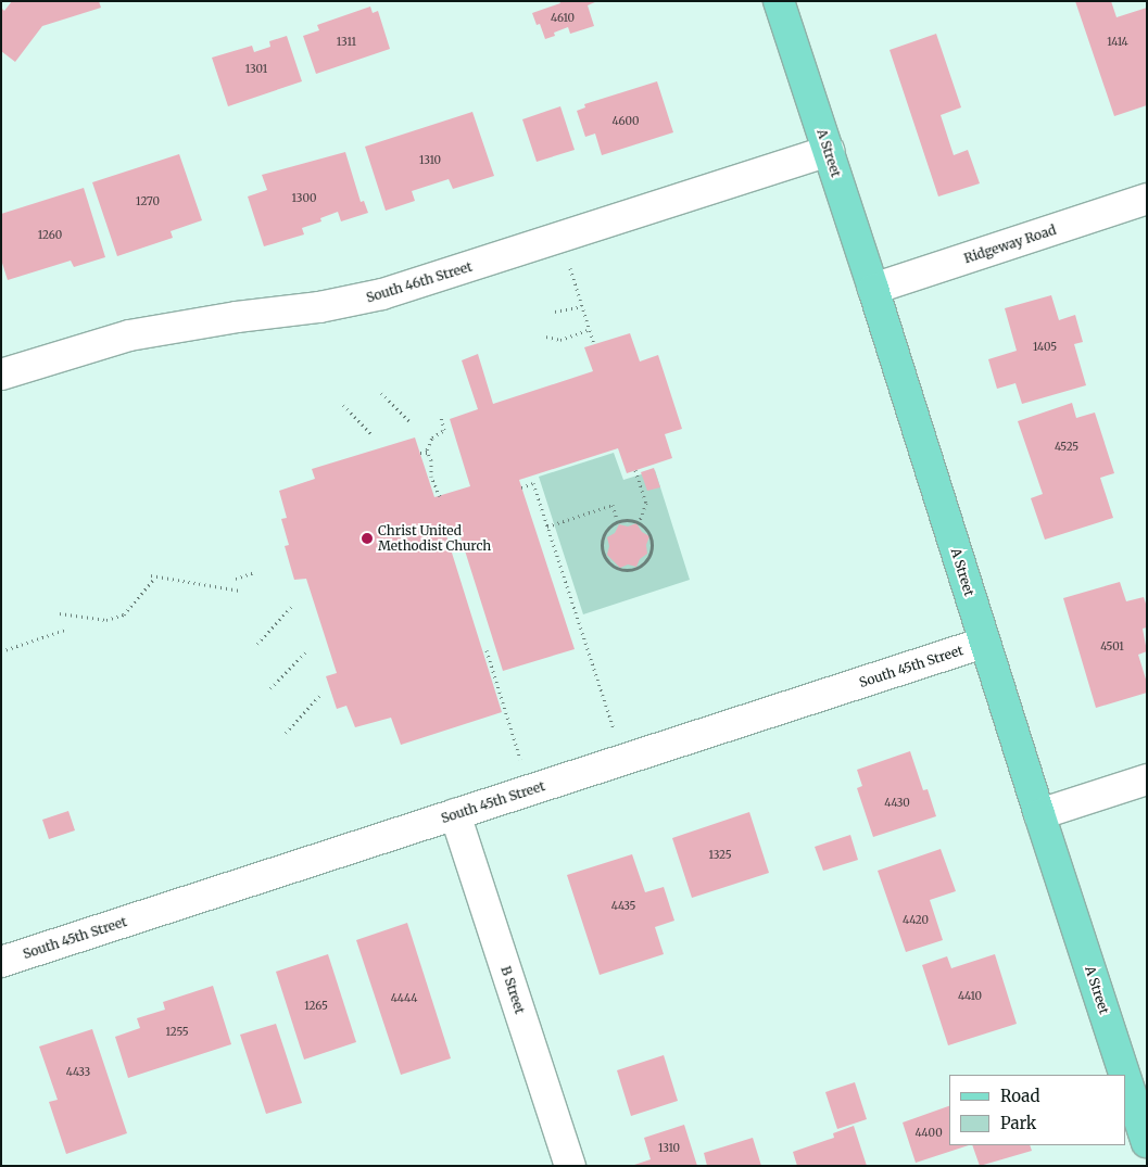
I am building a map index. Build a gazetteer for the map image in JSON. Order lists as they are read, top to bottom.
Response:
{
  "streets": {
    "main road": ["A Street"],
    "street": [
      "Ridgeway Road",
      "South 46th Street",
      "South 45th Street",
      "B Street"
    ]
  },
  "crossings": [
    ["A Street", "Ridgeway Road"],
    ["A Street", "South 46th Street"],
    ["A Street", "South 45th Street"],
    ["South 45th Street", "B Street"]
  ],
  "places": ["Christ United Methodist Church"],
  "house_numbers": [
    "4610",
    "1311",
    "1414",
    "1301",
    "4600",
    "1310",
    "1300",
    "1270",
    "1260",
    "1405",
    "4525",
    "4501",
    "4430",
    "1325",
    "4435",
    "4420",
    "4410",
    "4444",
    "1265",
    "1255",
    "4433",
    "4400",
    "1310"
  ],
  "legend": ["Road", "Park"]
}
